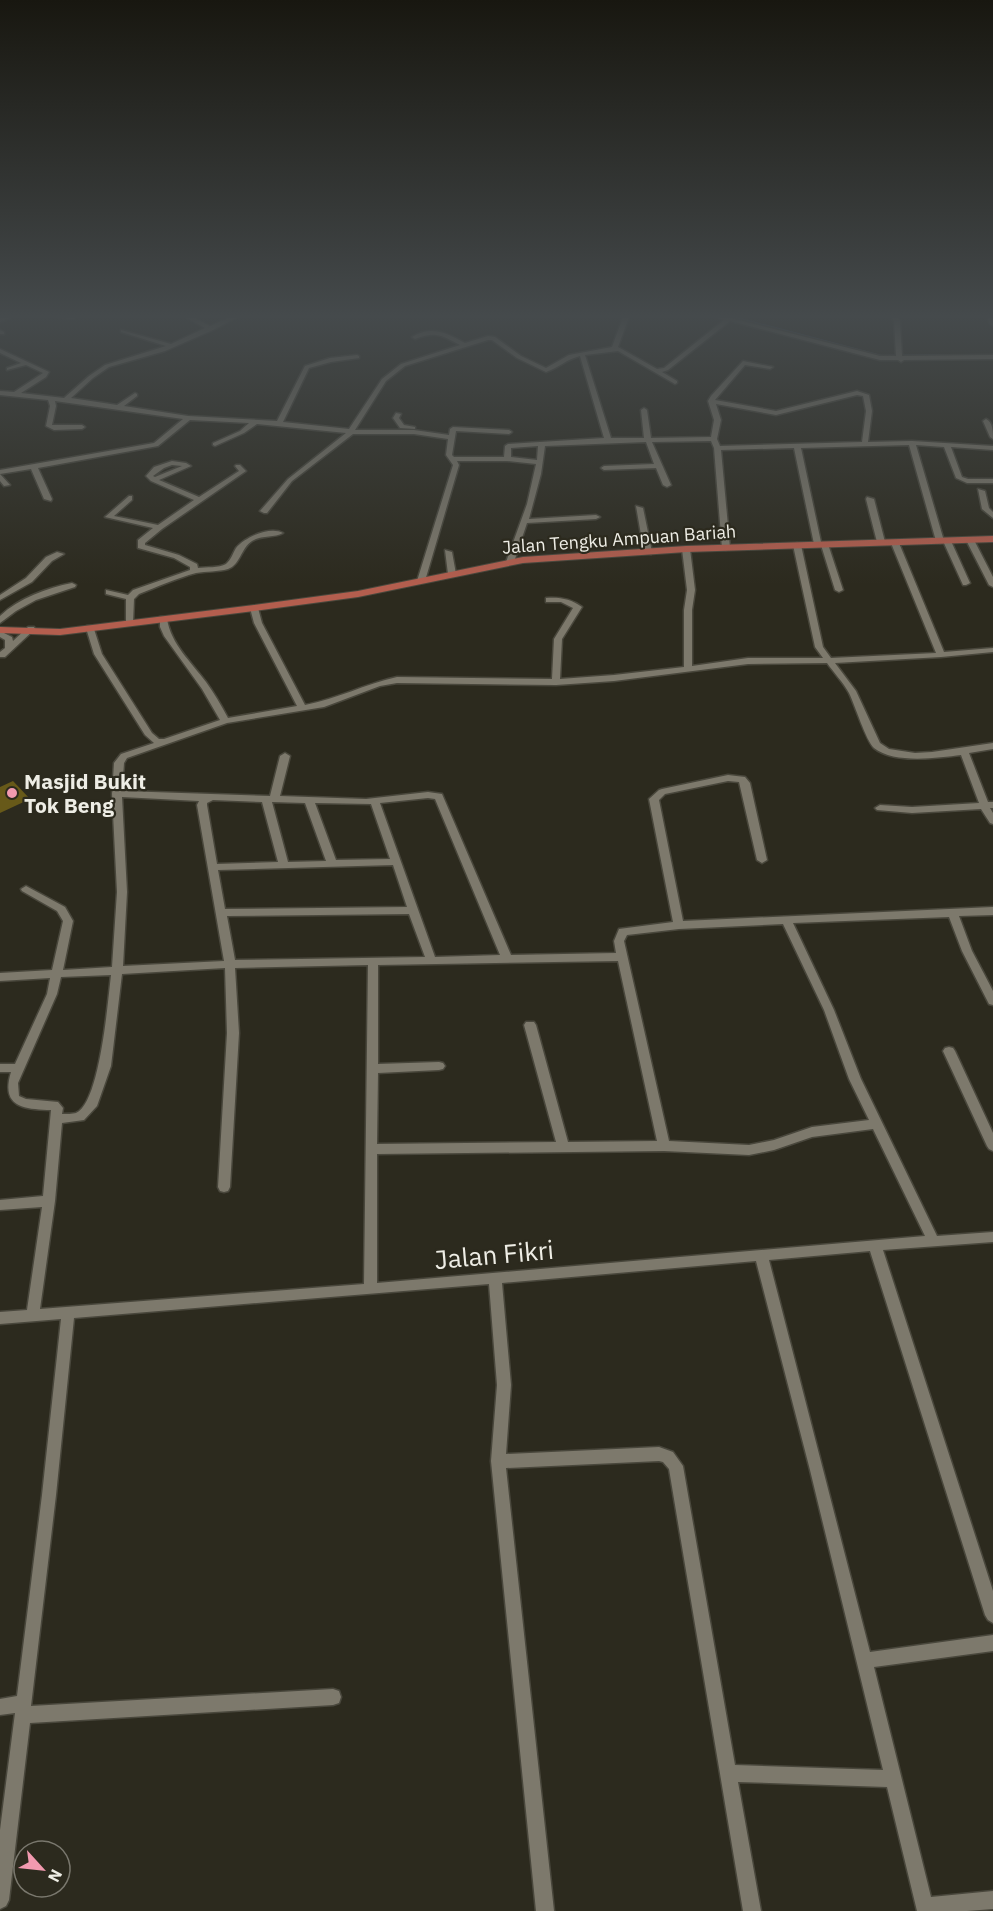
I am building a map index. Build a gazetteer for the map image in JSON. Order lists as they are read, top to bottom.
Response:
{
  "streets": {
    "main road": ["Jalan Tengku Ampuan Bariah"],
    "street": ["Jalan Fikri"]
  },
  "places": ["Masjid Bukit Tok Beng"],
  "north": "bottom right"
}
